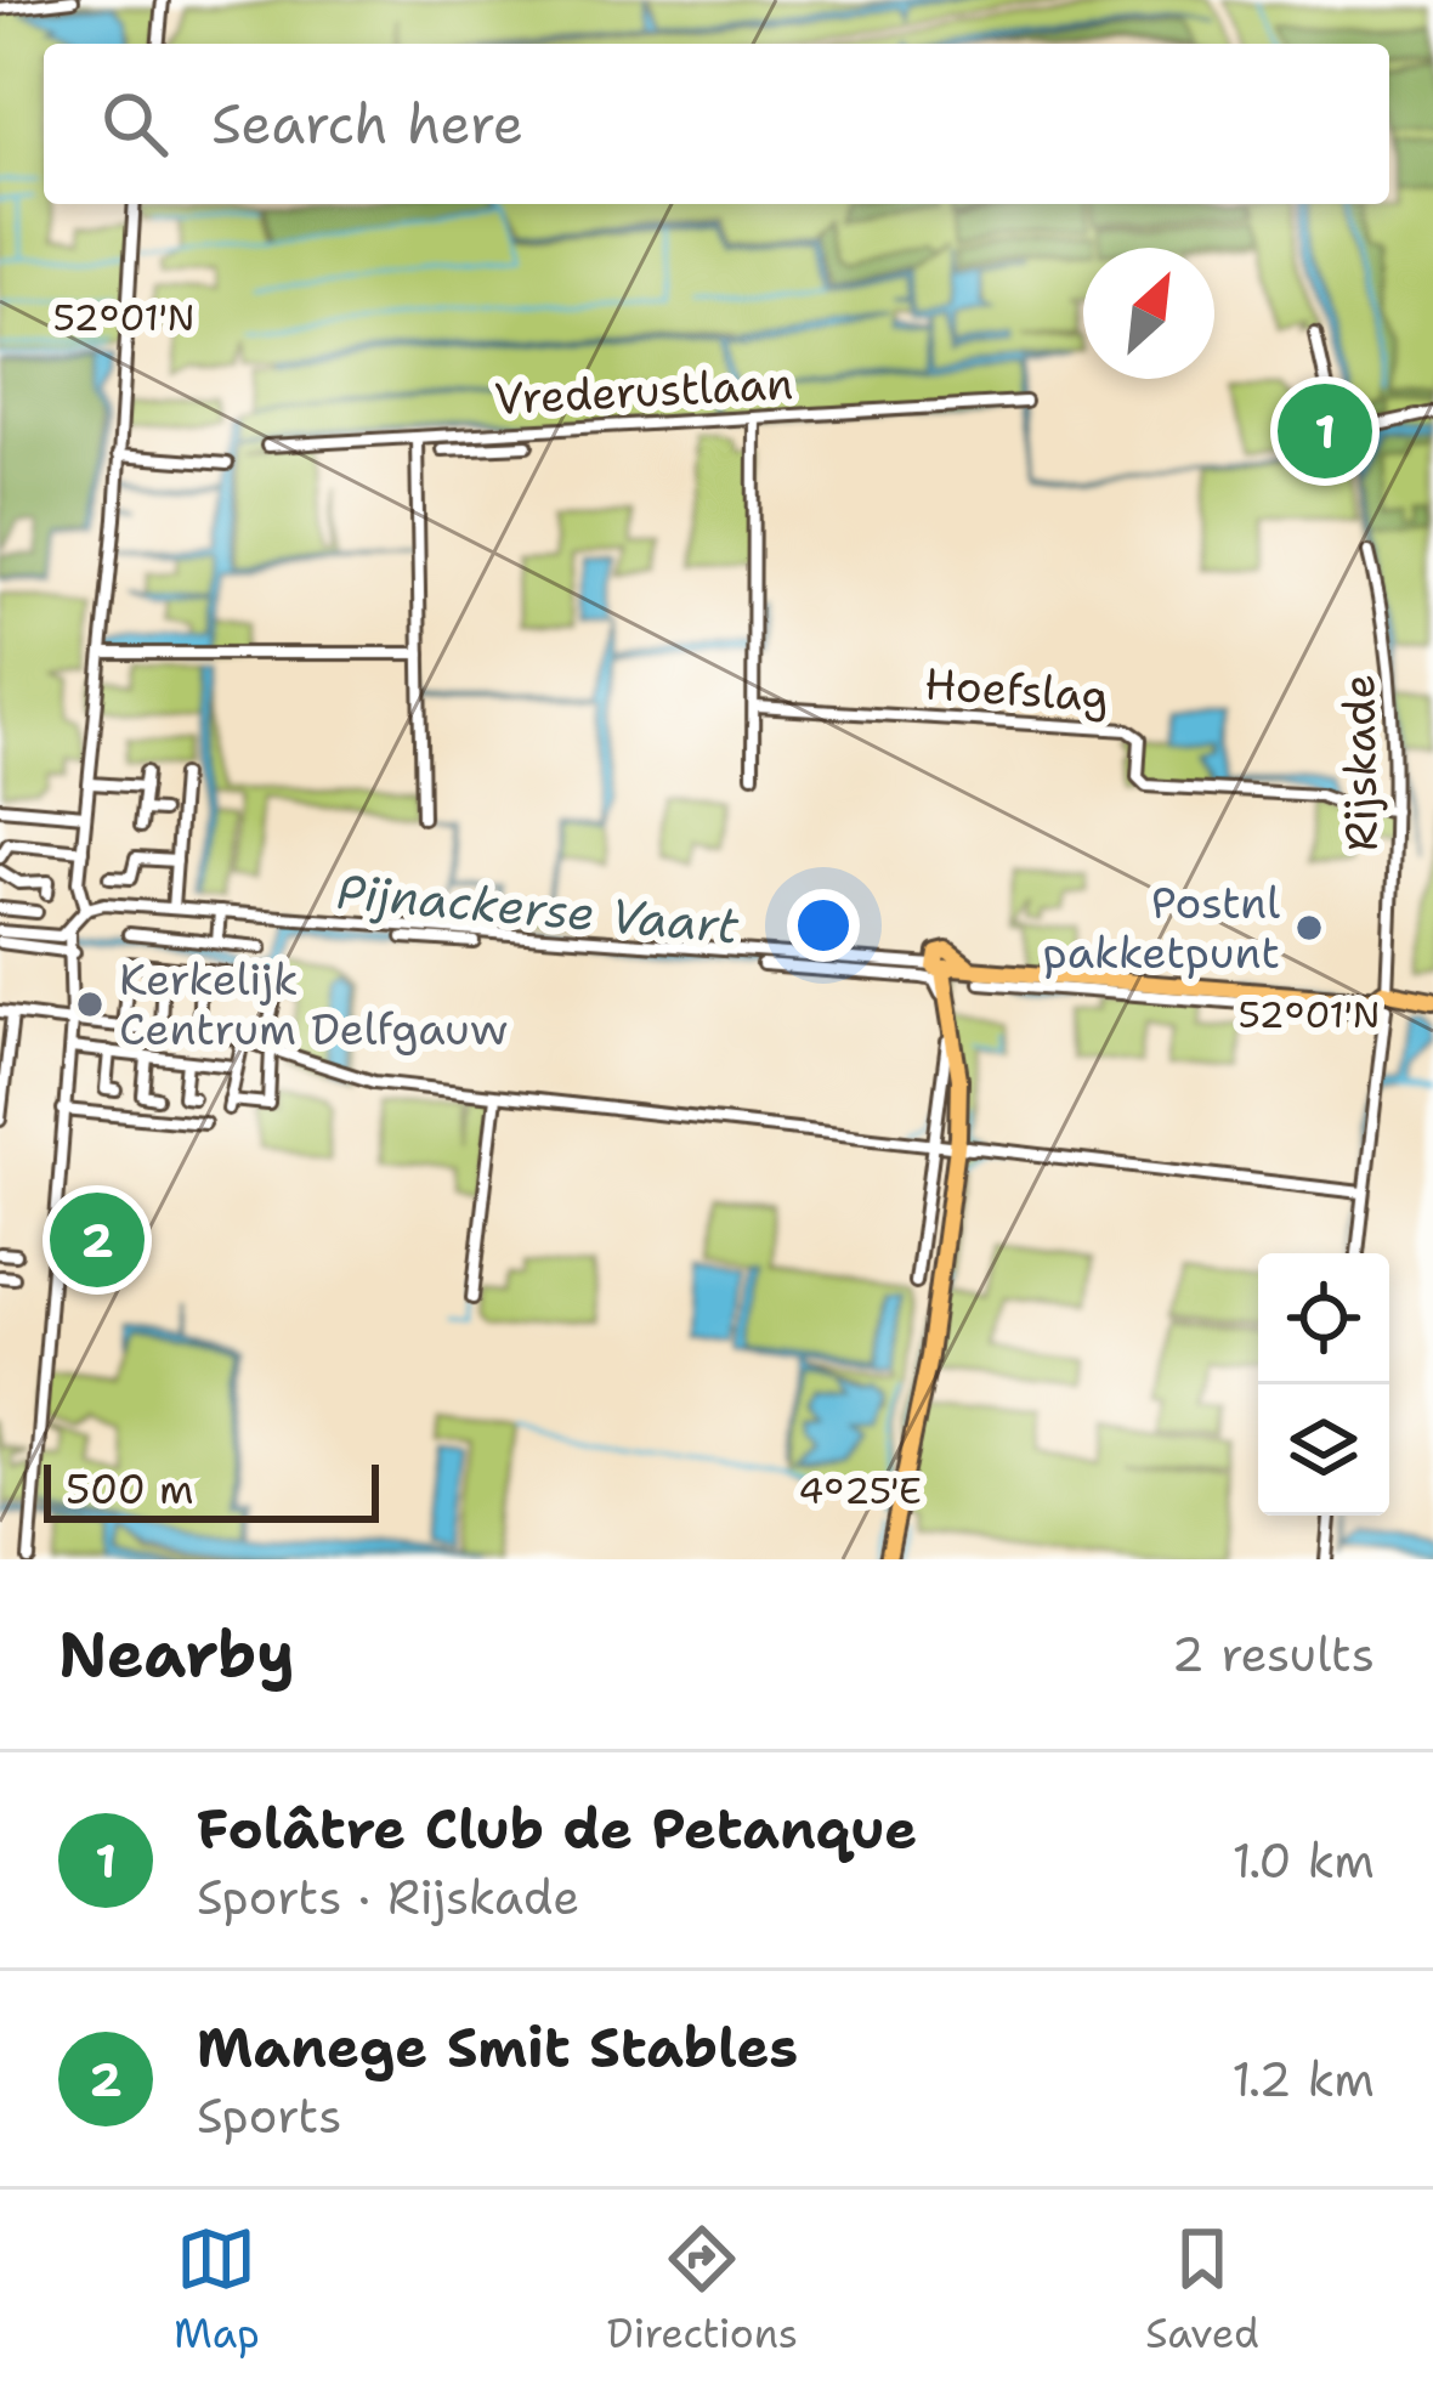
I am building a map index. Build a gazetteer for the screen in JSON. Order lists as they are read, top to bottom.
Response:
{
  "streets": {
    "street": ["Vrederustlaan", "Hoefslag", "Rijskade"]
  },
  "crossings": [
    ["Hoefslag", "Rijskade"]
  ],
  "water": ["Pijnackerse Vaart"],
  "places": ["Postnl pakketpunt", "Kerkelijk Centrum Delfgauw"],
  "scale_bar": "500 m",
  "north": "top right",
  "page": {
    "search": "Search here",
    "pins": ["1", "2"],
    "scale": "500 m",
    "heading": ["Nearby", "2 results"],
    "list": [
      {
        "mark": "1",
        "name": "Folâtre Club de Petanque",
        "note": "Sports · Rijskade",
        "value": "1.0 km"
      },
      {
        "mark": "2",
        "name": "Manege Smit Stables",
        "note": "Sports",
        "value": "1.2 km"
      }
    ],
    "nav": ["Map", "Directions", "Saved"]
  },
  "coordinates": ["52°01'N", "4°25'E"]
}
